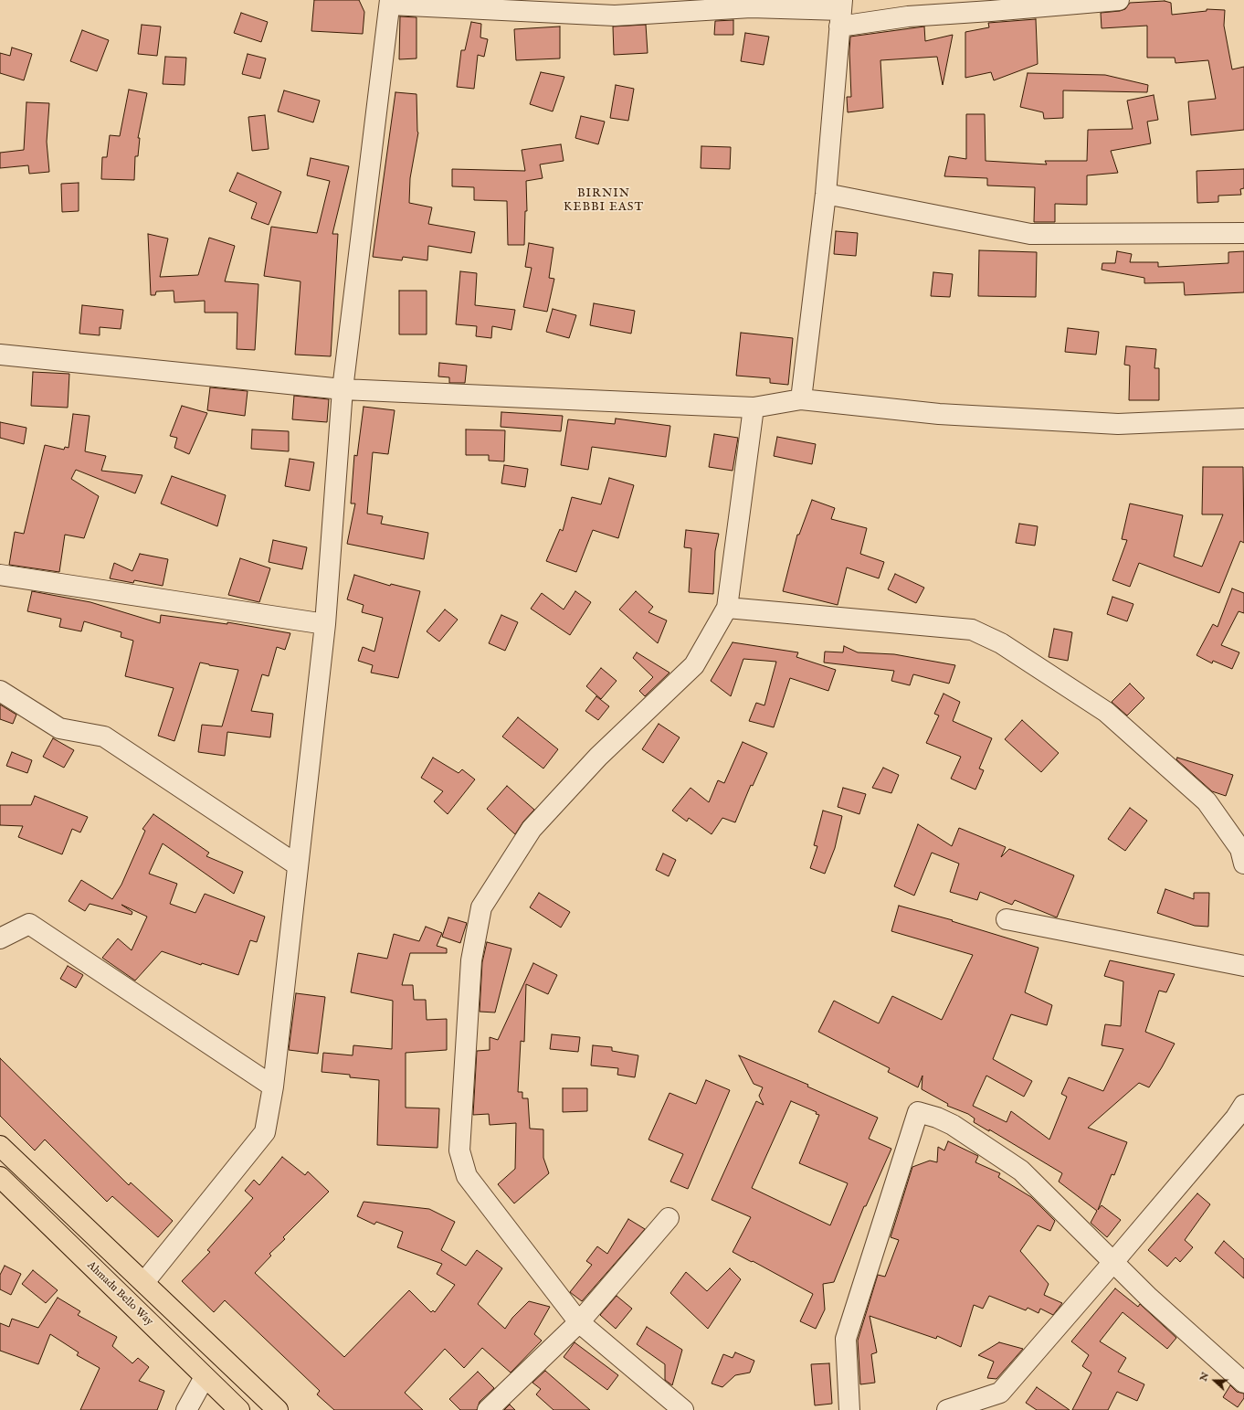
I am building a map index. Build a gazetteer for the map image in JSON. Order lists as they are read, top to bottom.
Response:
{
  "streets": {
    "main road": ["Ahmadu Bello Way"]
  },
  "districts": ["BIRNIN KEBBI EAST"],
  "north": "left"
}
